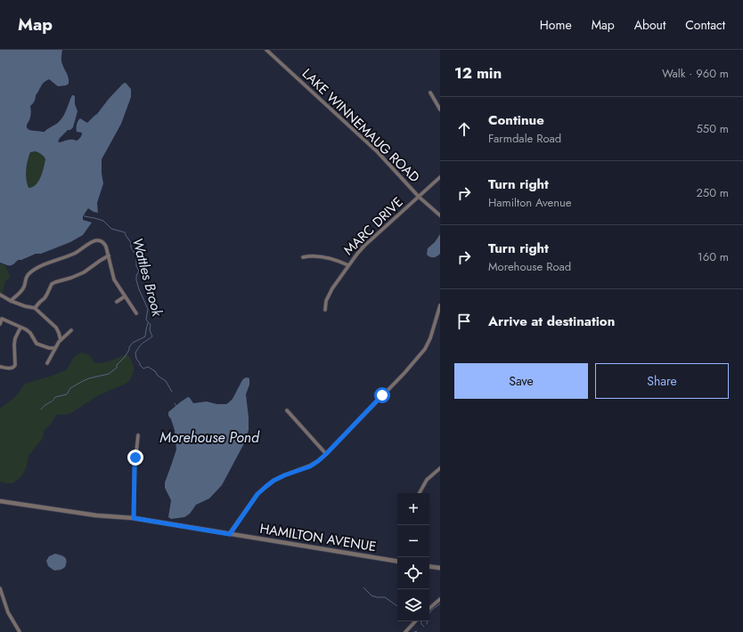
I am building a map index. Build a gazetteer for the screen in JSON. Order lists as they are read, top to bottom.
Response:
{
  "streets": {
    "street": ["LAKE WINNEMAUG ROAD", "MARC DRIVE", "HAMILTON AVENUE"]
  },
  "crossings": [
    ["LAKE WINNEMAUG ROAD", "MARC DRIVE"]
  ],
  "water": ["Wattles Brook", "Morehouse Pond"],
  "page": {
    "header": "Map",
    "nav": [
      "Home",
      "Map",
      "About",
      "Contact"
    ],
    "heading": ["12 min", "Walk · 960 m"],
    "list": [
      ["Continue", "Farmdale Road", "550 m"],
      ["Turn right", "Hamilton Avenue", "250 m"],
      ["Turn right", "Morehouse Road", "160 m"],
      "Arrive at destination"
    ],
    "buttons": ["Save", "Share"],
    "map_buttons": ["+", "−"]
  }
}
